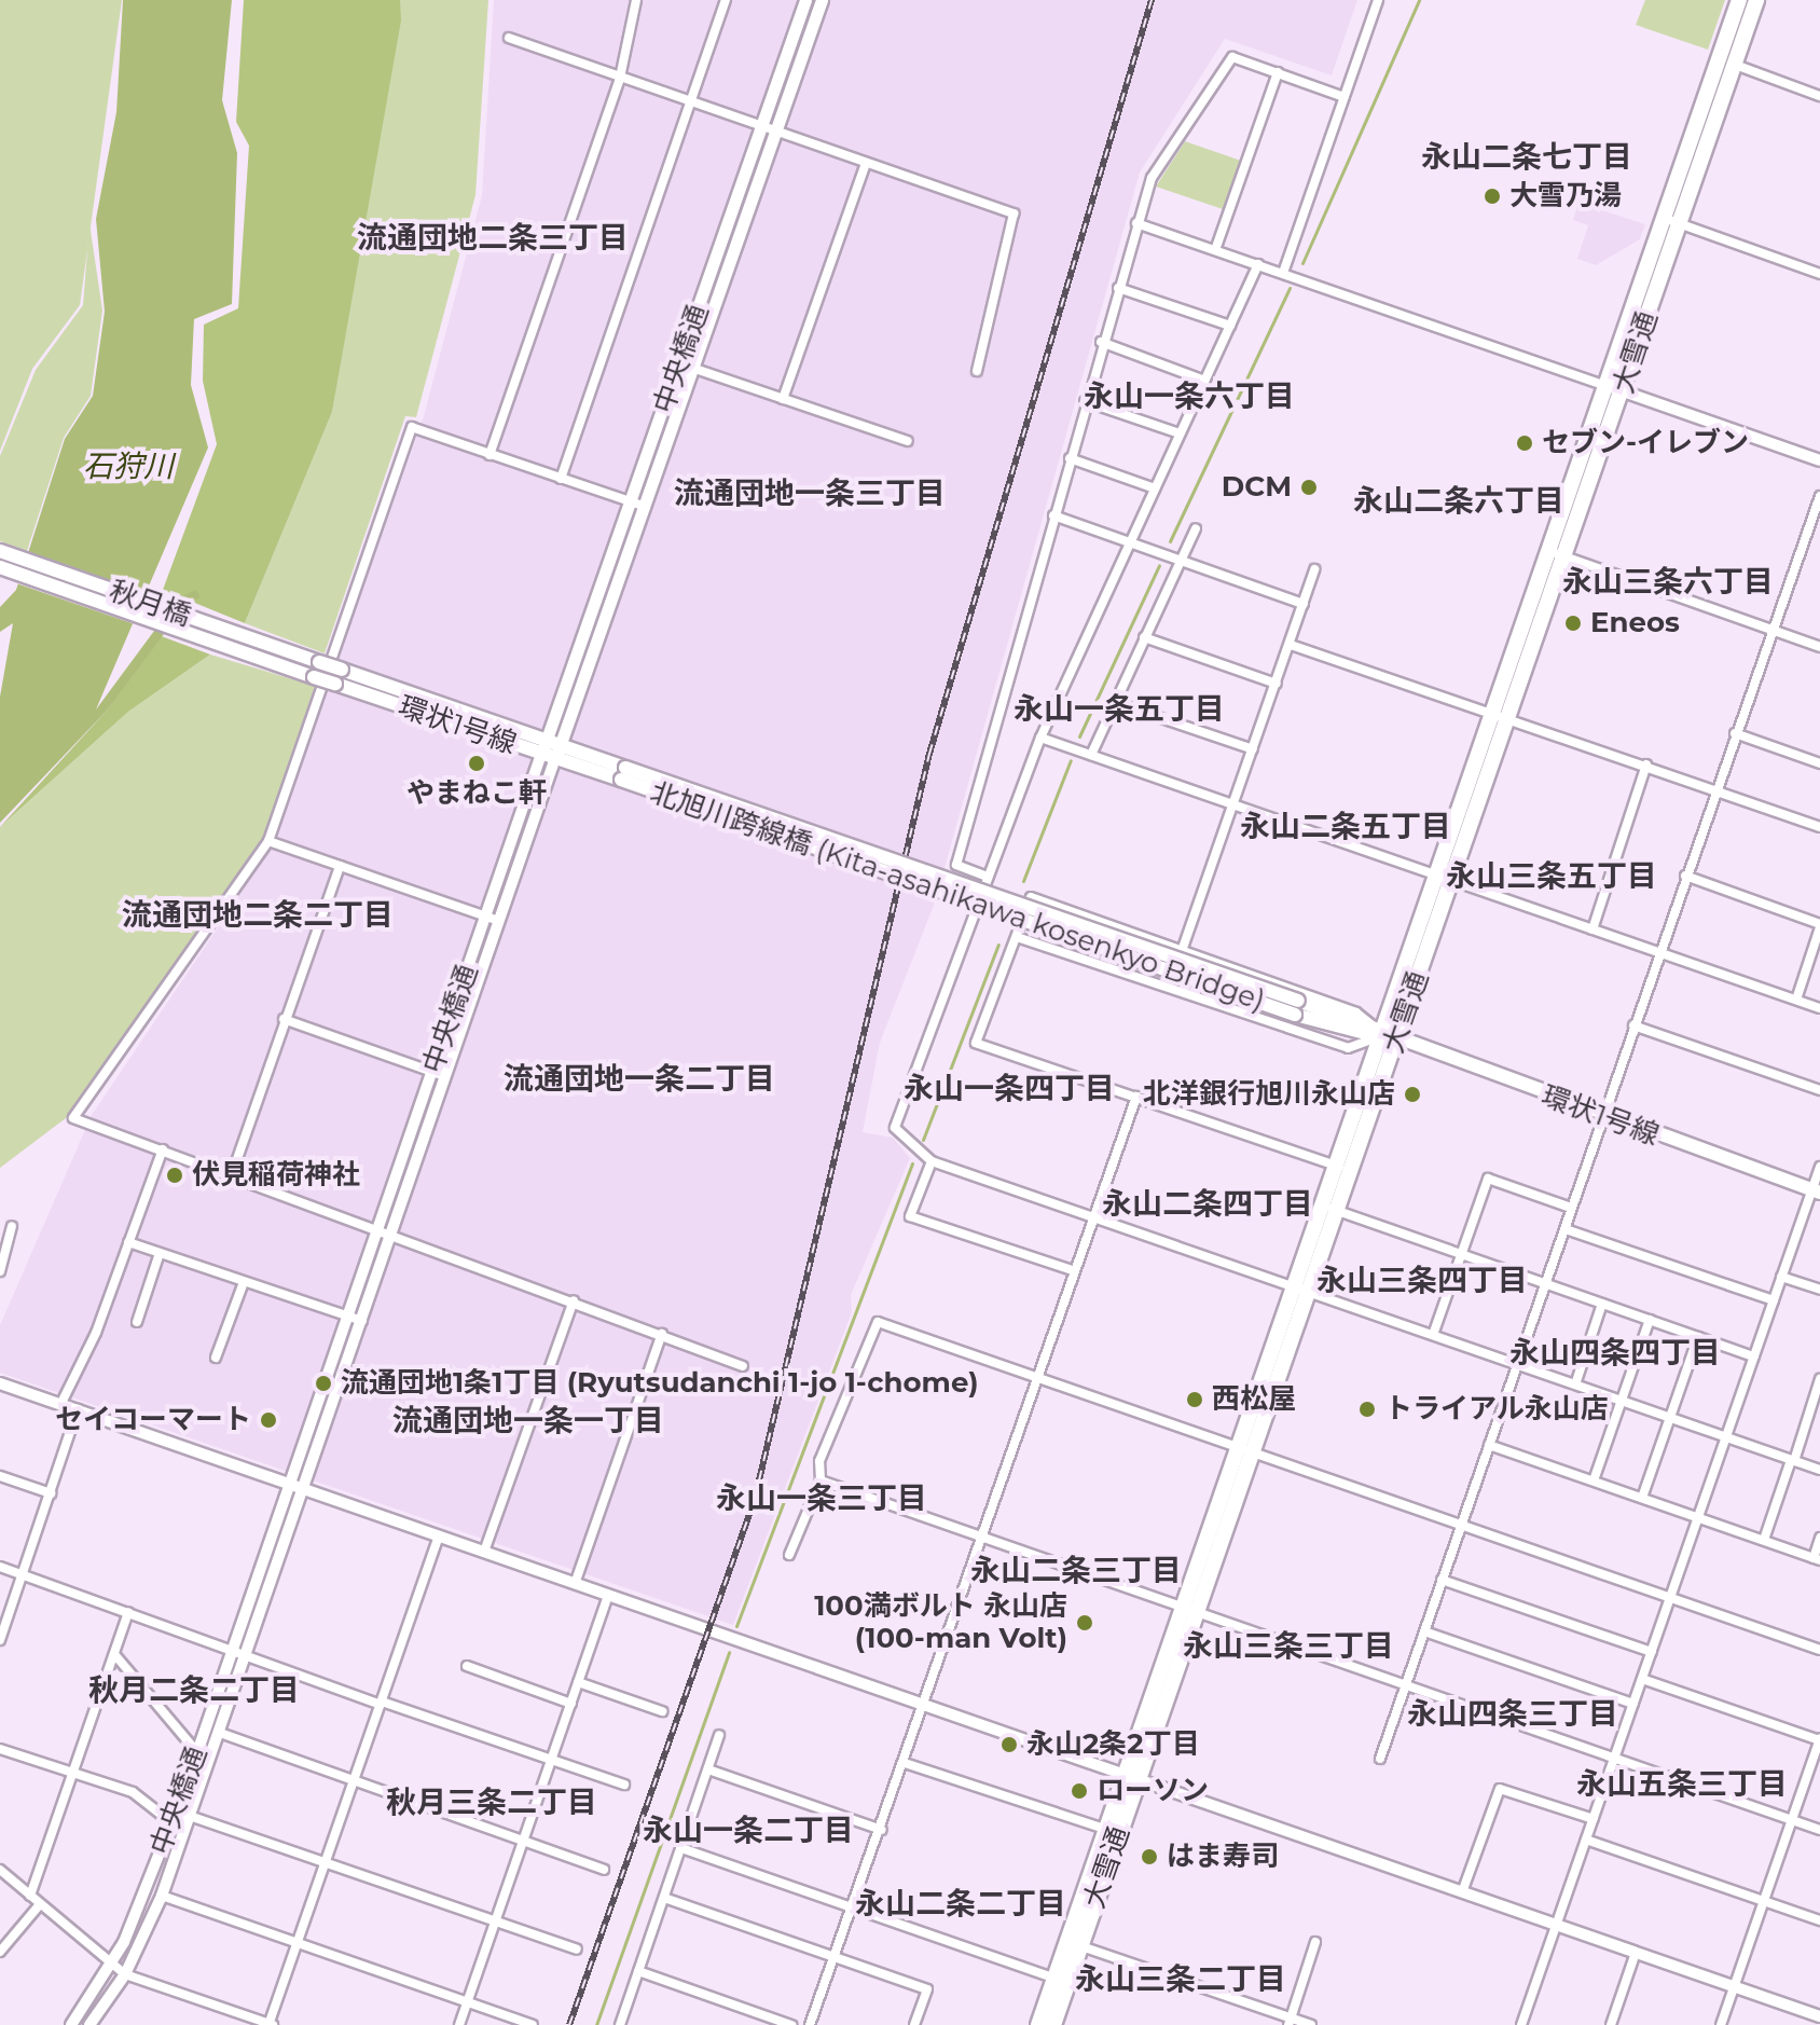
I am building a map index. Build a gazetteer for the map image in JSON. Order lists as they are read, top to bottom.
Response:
{
  "streets": {
    "highway": ["大雪通"],
    "main road": [
      "中央橋通",
      "秋月橋",
      "環状1号線",
      "北旭川跨線橋 (Kita-asahikawa kosenkyo Bridge)"
    ]
  },
  "crossings": [
    ["大雪通", "環状1号線"],
    ["中央橋通", "環状1号線"],
    ["秋月橋", "環状1号線"],
    ["環状1号線", "北旭川跨線橋 (Kita-asahikawa kosenkyo Bridge)"]
  ],
  "districts": [
    "永山二条七丁目",
    "流通団地二条三丁目",
    "永山一条六丁目",
    "流通団地一条三丁目",
    "永山二条六丁目",
    "永山三条六丁目",
    "永山一条五丁目",
    "永山二条五丁目",
    "永山三条五丁目",
    "流通団地二条二丁目",
    "流通団地一条二丁目",
    "永山一条四丁目",
    "永山二条四丁目",
    "永山三条四丁目",
    "永山四条四丁目",
    "流通団地一条一丁目",
    "永山一条三丁目",
    "永山二条三丁目",
    "永山三条三丁目",
    "秋月二条二丁目",
    "永山四条三丁目",
    "永山五条三丁目",
    "秋月三条二丁目",
    "永山一条二丁目",
    "永山二条二丁目",
    "永山三条二丁目"
  ],
  "water": ["石狩川"],
  "places": [
    "大雪乃湯",
    "セブン-イレブン",
    "DCM",
    "Eneos",
    "やまねこ軒",
    "北洋銀行旭川永山店",
    "伏見稲荷神社",
    "流通団地1条1丁目 (Ryutsudanchi 1-jo 1-chome)",
    "西松屋",
    "トライアル永山店",
    "セイコーマート",
    "100満ボルト 永山店 (100-man Volt)",
    "永山2条2丁目",
    "ローソン",
    "はま寿司"
  ]
}
